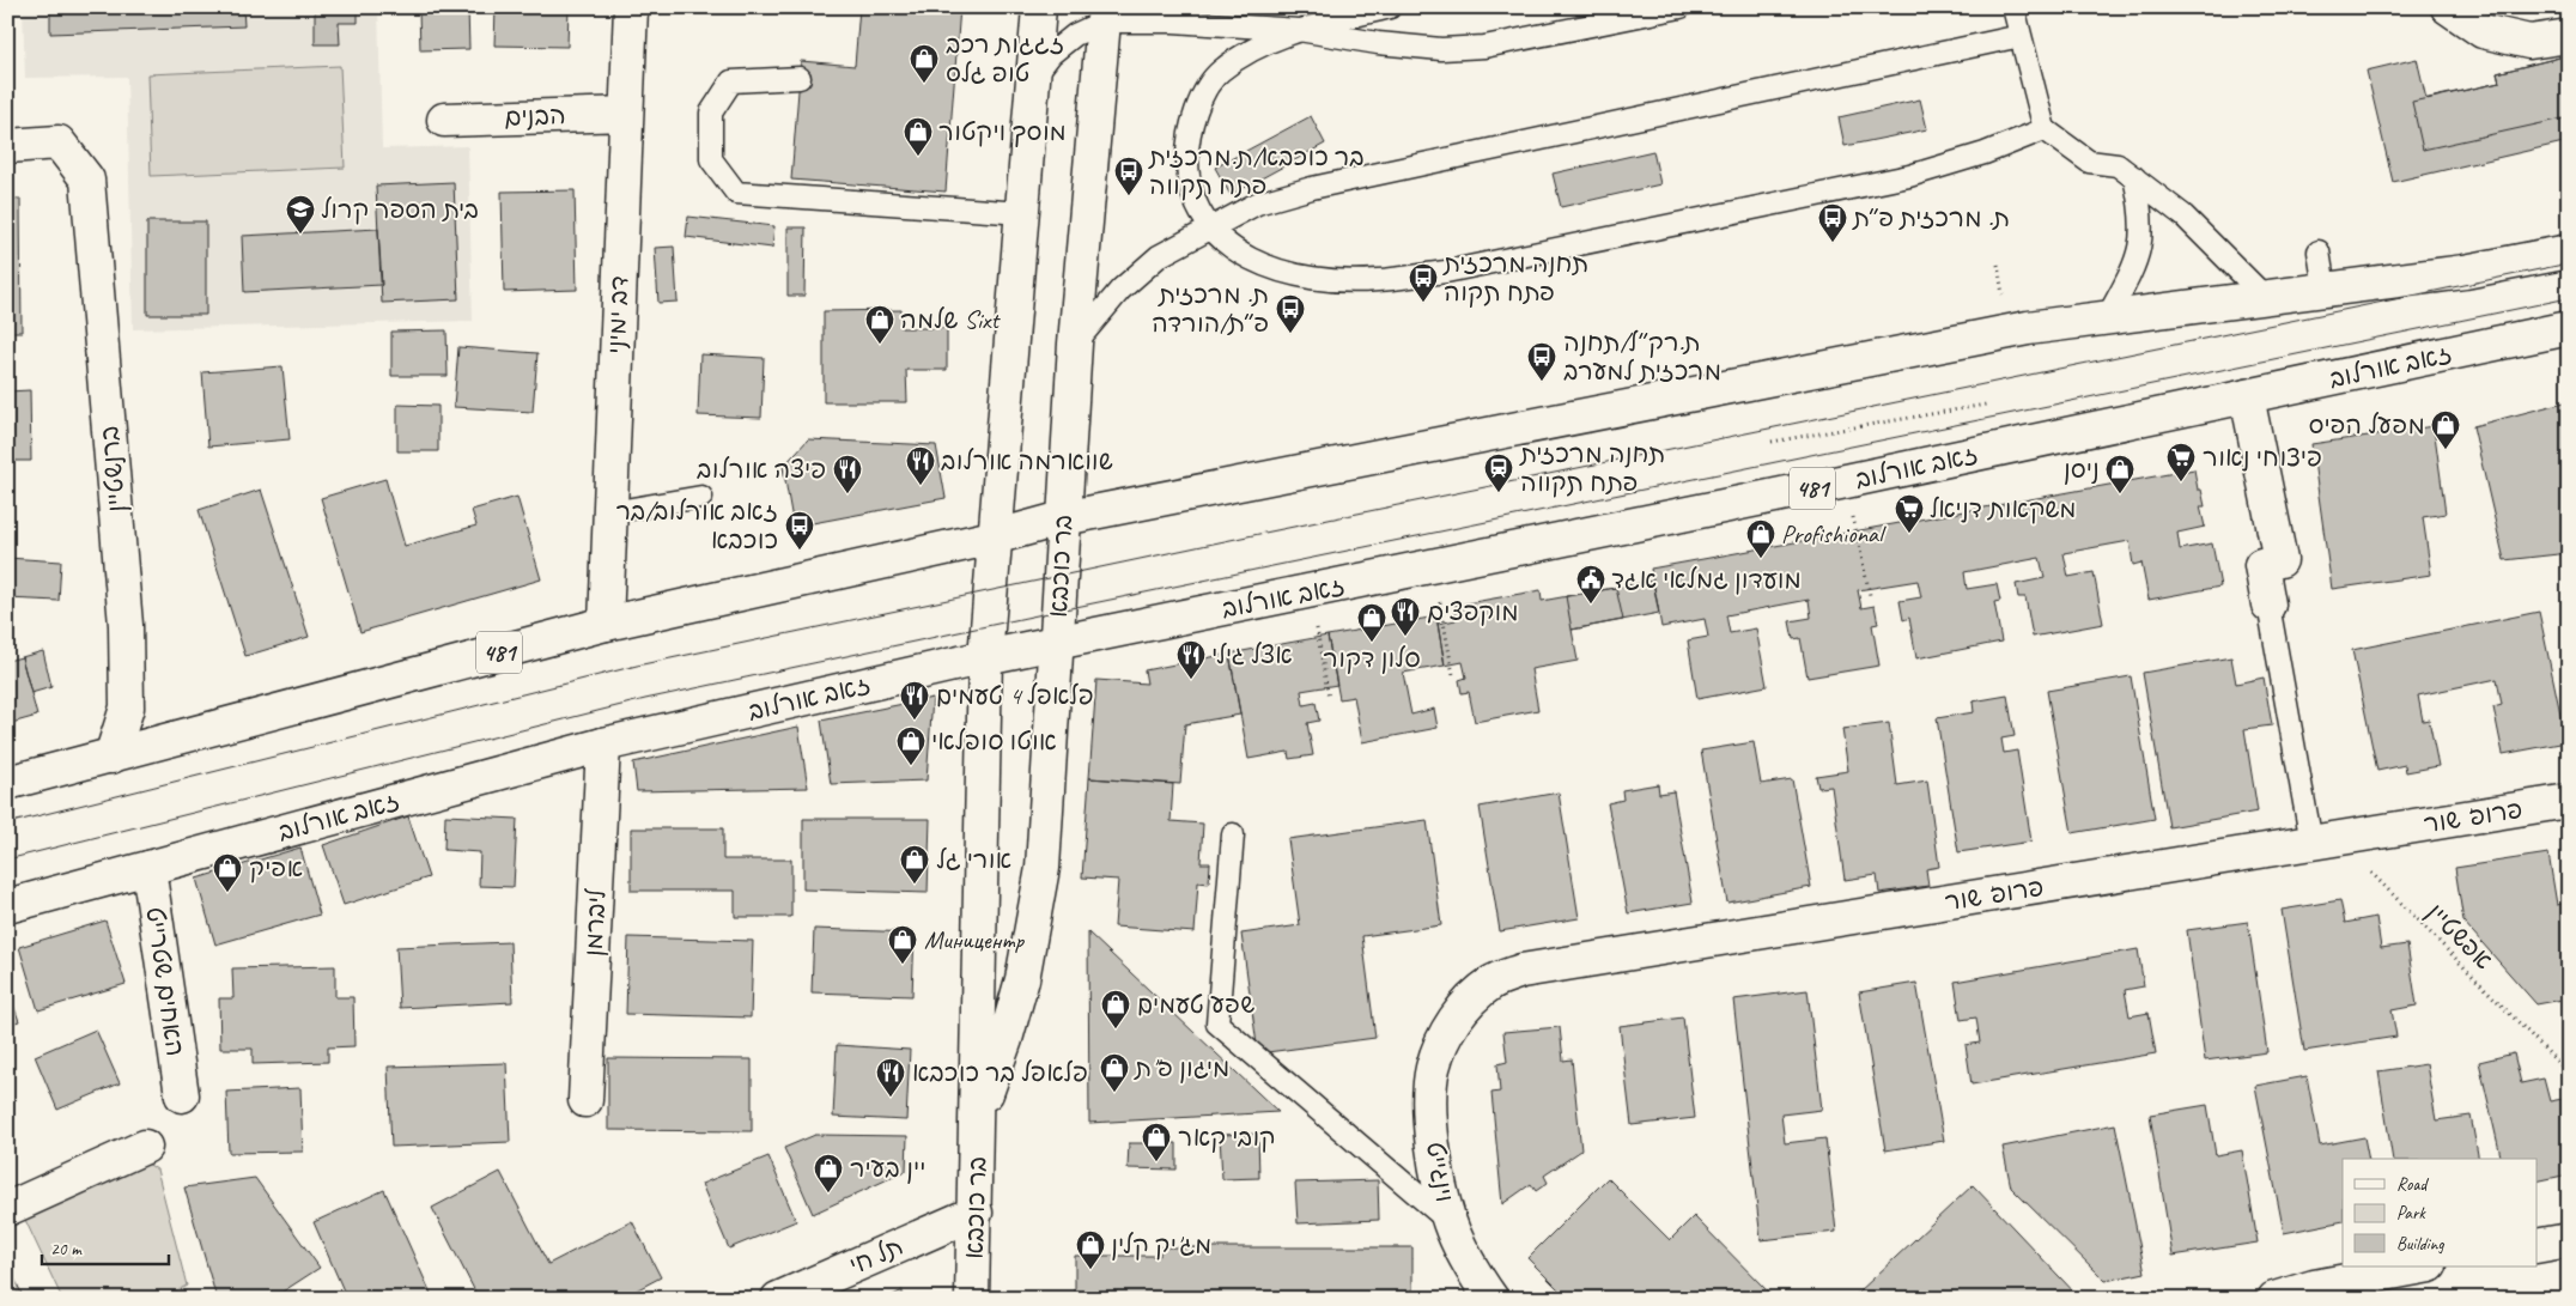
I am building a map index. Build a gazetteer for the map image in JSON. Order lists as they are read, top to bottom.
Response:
{
  "streets": {
    "street": [
      "הבנים",
      "דב ימיני",
      "זאב אורלוב",
      "ברנשטיין",
      "481",
      "בר כוכבא",
      "פרופ' שור",
      "ליברמן",
      "האחים שטרייט",
      "וינגייט",
      "תל חי"
    ],
    "path": ["אפשטיין"]
  },
  "crossings": [
    ["הבנים", "דב ימיני"],
    ["דב ימיני", "481"],
    ["זאב אורלוב", "בר כוכבא"],
    ["זאב אורלוב", "ליברמן"],
    ["זאב אורלוב", "האחים שטרייט"],
    ["ברנשטיין", "481"],
    ["481", "בר כוכבא"],
    ["בר כוכבא", "תל חי"],
    ["פרופ' שור", "אפשטיין"],
    ["פרופ' שור", "וינגייט"]
  ],
  "places": {
    "shop": [
      "זגגות רכב טופ גלס",
      "מוסך ויקטור",
      "שלמה Sixt",
      "מפעל הפיס",
      "ניסן",
      "Profishional",
      "סלון דקור",
      "אוטו סופלאי",
      "אורי גל",
      "אפיק",
      "Миницентр",
      "שפע טעמים",
      "מיגון פ\"ת",
      "קובי קאר",
      "יין בעיר",
      "מג'יק קלין"
    ],
    "bus stop": [
      "בר כוכבא/ת.מרכזית פתח תקווה",
      "ת. מרכזית פ״ת",
      "תחנה מרכזית פתח תקוה",
      "ת. מרכזית פ״ת/הורדה",
      "ת.רק״ל/תחנה מרכזית למערב",
      "זאב אורלוב/בר כוכבא"
    ],
    "school or university": ["בית הספר קרול"],
    "supermarket": ["פיצוחי נאור", "משקאות דניאל"],
    "restaurant": [
      "שווארמה אורלוב",
      "פיצה אורלוב",
      "מוקפצים",
      "אצל גילי",
      "פלאפל 4 טעמים",
      "פלאפל בר כוכבא"
    ],
    "station": ["תחנה מרכזית פתח תקווה"],
    "public building": ["מועדון גמלאי אגד"]
  },
  "legend": ["Road", "Park", "Building"],
  "scale_bar": "20 m"
}
